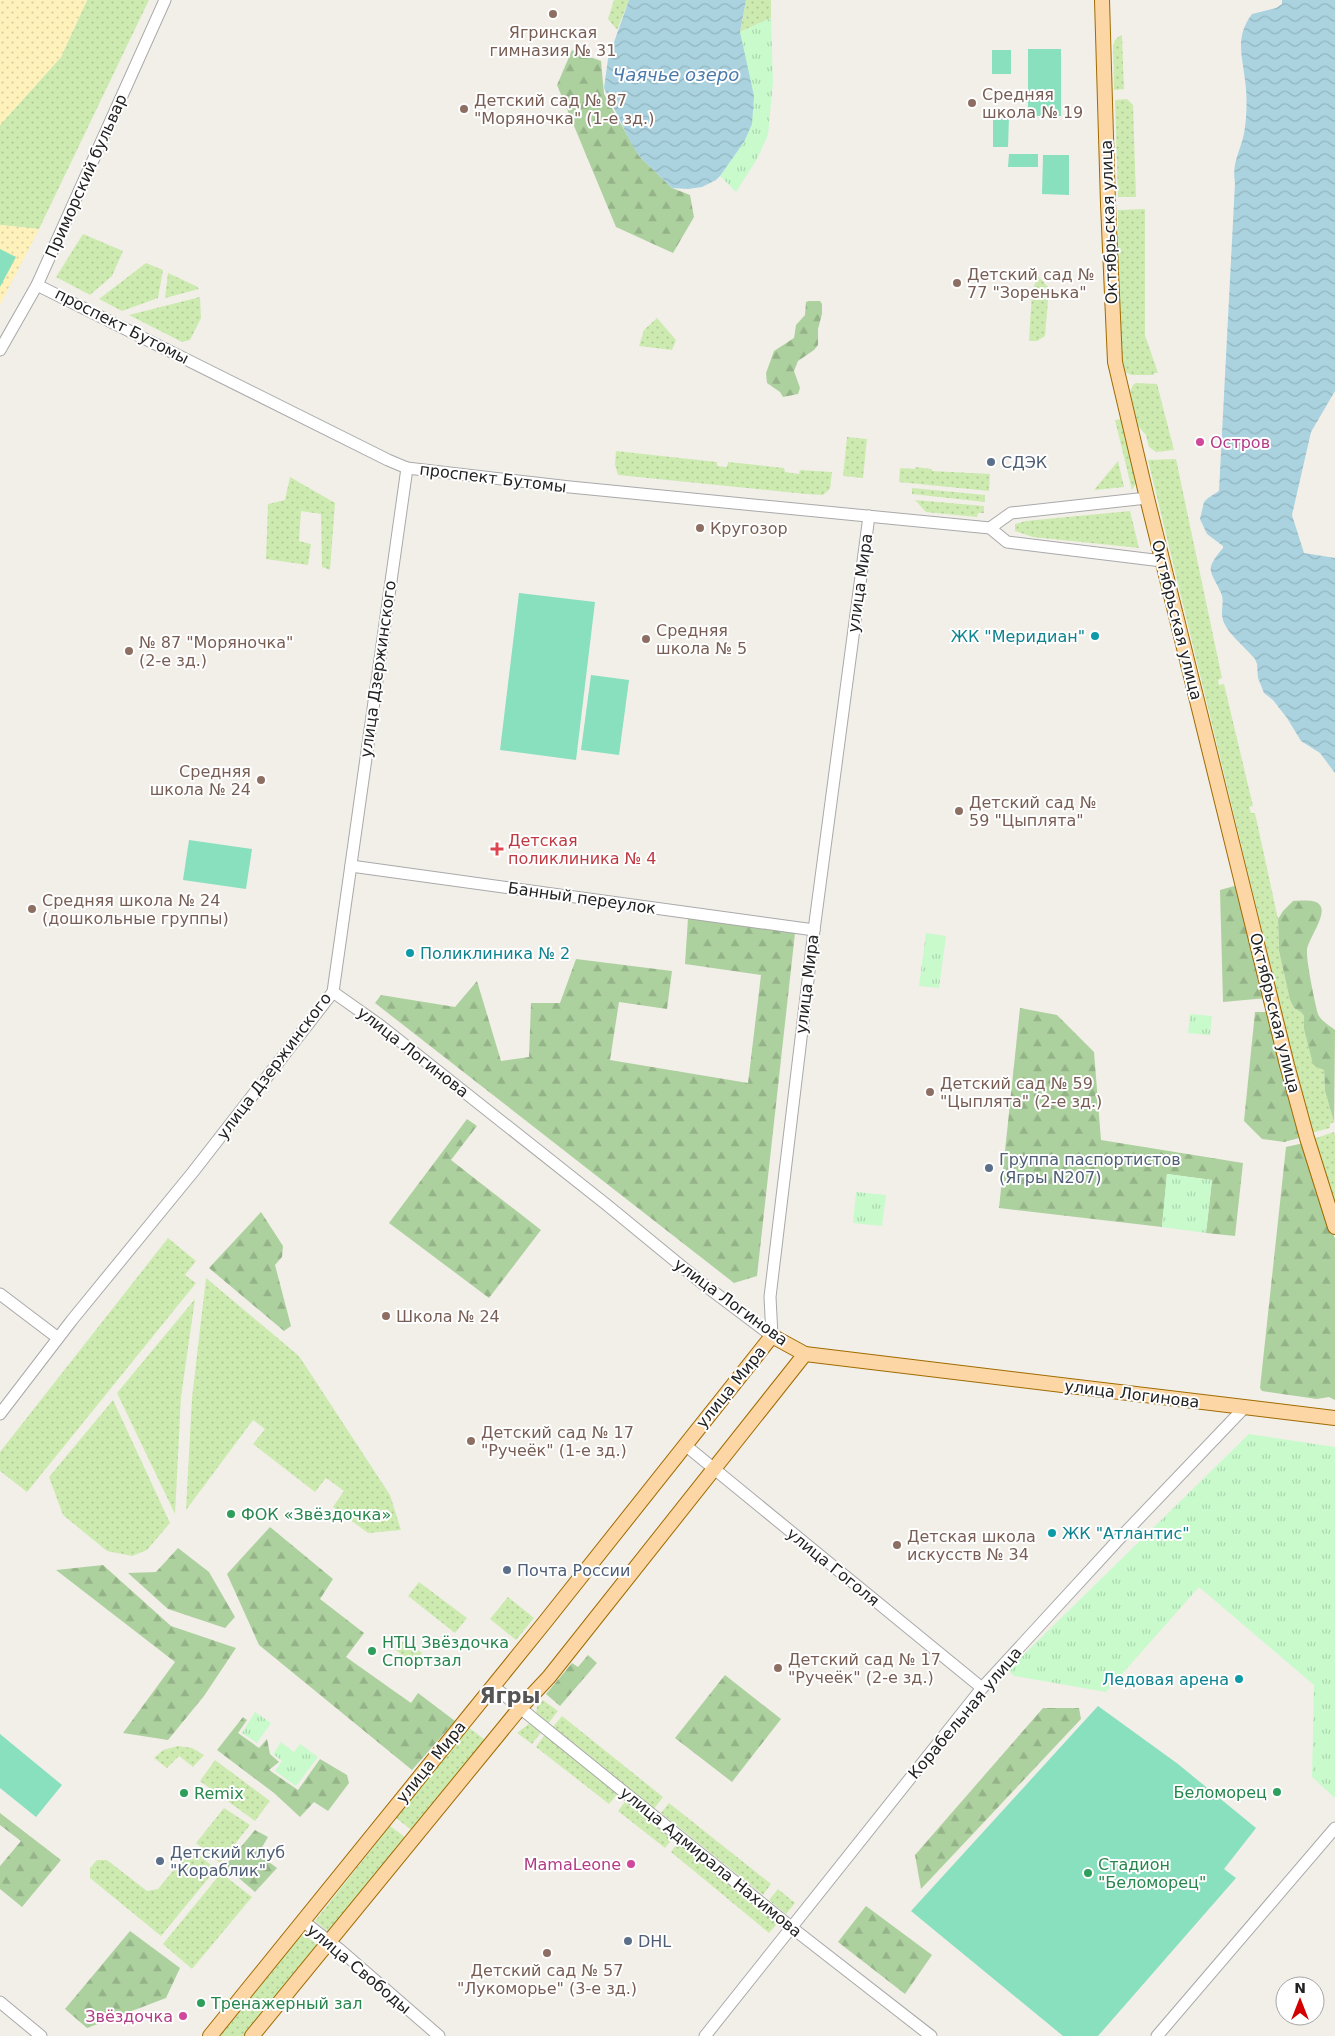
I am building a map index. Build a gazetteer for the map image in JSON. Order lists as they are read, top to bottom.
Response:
{
  "streets": {
    "main road": ["Октябрьская улица", "улица Мира", "улица Логинова"],
    "street": [
      "Приморский бульвар",
      "проспект Бутомы",
      "улица Дзержинского",
      "Банный переулок",
      "улица Гоголя",
      "Корабельная улица",
      "улица Адмирала Нахимова",
      "улица Свободы"
    ]
  },
  "crossings": [
    ["Приморский бульвар", "проспект Бутомы"],
    ["проспект Бутомы", "улица Мира"],
    ["проспект Бутомы", "улица Дзержинского"],
    ["улица Мира", "Банный переулок"],
    ["улица Мира", "улица Логинова"],
    ["улица Мира", "улица Гоголя"],
    ["улица Мира", "улица Адмирала Нахимова"],
    ["улица Мира", "улица Свободы"],
    ["улица Дзержинского", "Банный переулок"],
    ["улица Дзержинского", "улица Логинова"],
    ["улица Логинова", "Корабельная улица"],
    ["улица Гоголя", "Корабельная улица"],
    ["Корабельная улица", "улица Адмирала Нахимова"]
  ],
  "districts": ["Ягры"],
  "water": ["Чаячье озеро"],
  "places": {
    "other": [
      "Ягринская гимназия № 31",
      "Средняя школа № 19",
      "Детский сад № 87 \"Моряночка\" (1-е зд.)",
      "Детский сад № 77 \"Зоренька\"",
      "Остров",
      "СДЭК",
      "Кругозор",
      "ЖК \"Меридиан\"",
      "Средняя школа № 5",
      "№ 87 \"Моряночка\" (2-е зд.)",
      "Средняя школа № 24",
      "Детский сад № 59 \"Цыплята\"",
      "Средняя школа № 24 (дошкольные группы)",
      "Поликлиника № 2",
      "Детский сад № 59 \"Цыплята\" (2-е зд.)",
      "Группа паспортистов (Ягры N207)",
      "Школа № 24",
      "Детский сад № 17 \"Ручеёк\" (1-е зд.)",
      "ФОК «Звёздочка»",
      "ЖК \"Атлантис\"",
      "Детская школа искусств № 34",
      "Почта России",
      "НТЦ Звёздочка Спортзал",
      "Детский сад № 17 \"Ручеёк\" (2-е зд.)",
      "Ледовая арена",
      "Беломорец",
      "Remix",
      "Детский клуб \"Кораблик\"",
      "MamaLeone",
      "Стадион \"Беломорец\"",
      "DHL",
      "Детский сад № 57 \"Лукоморье\" (3-е зд.)",
      "Тренажерный зал",
      "Звёздочка"
    ],
    "health": ["Детская поликлиника № 4"]
  },
  "north": "top"
}
